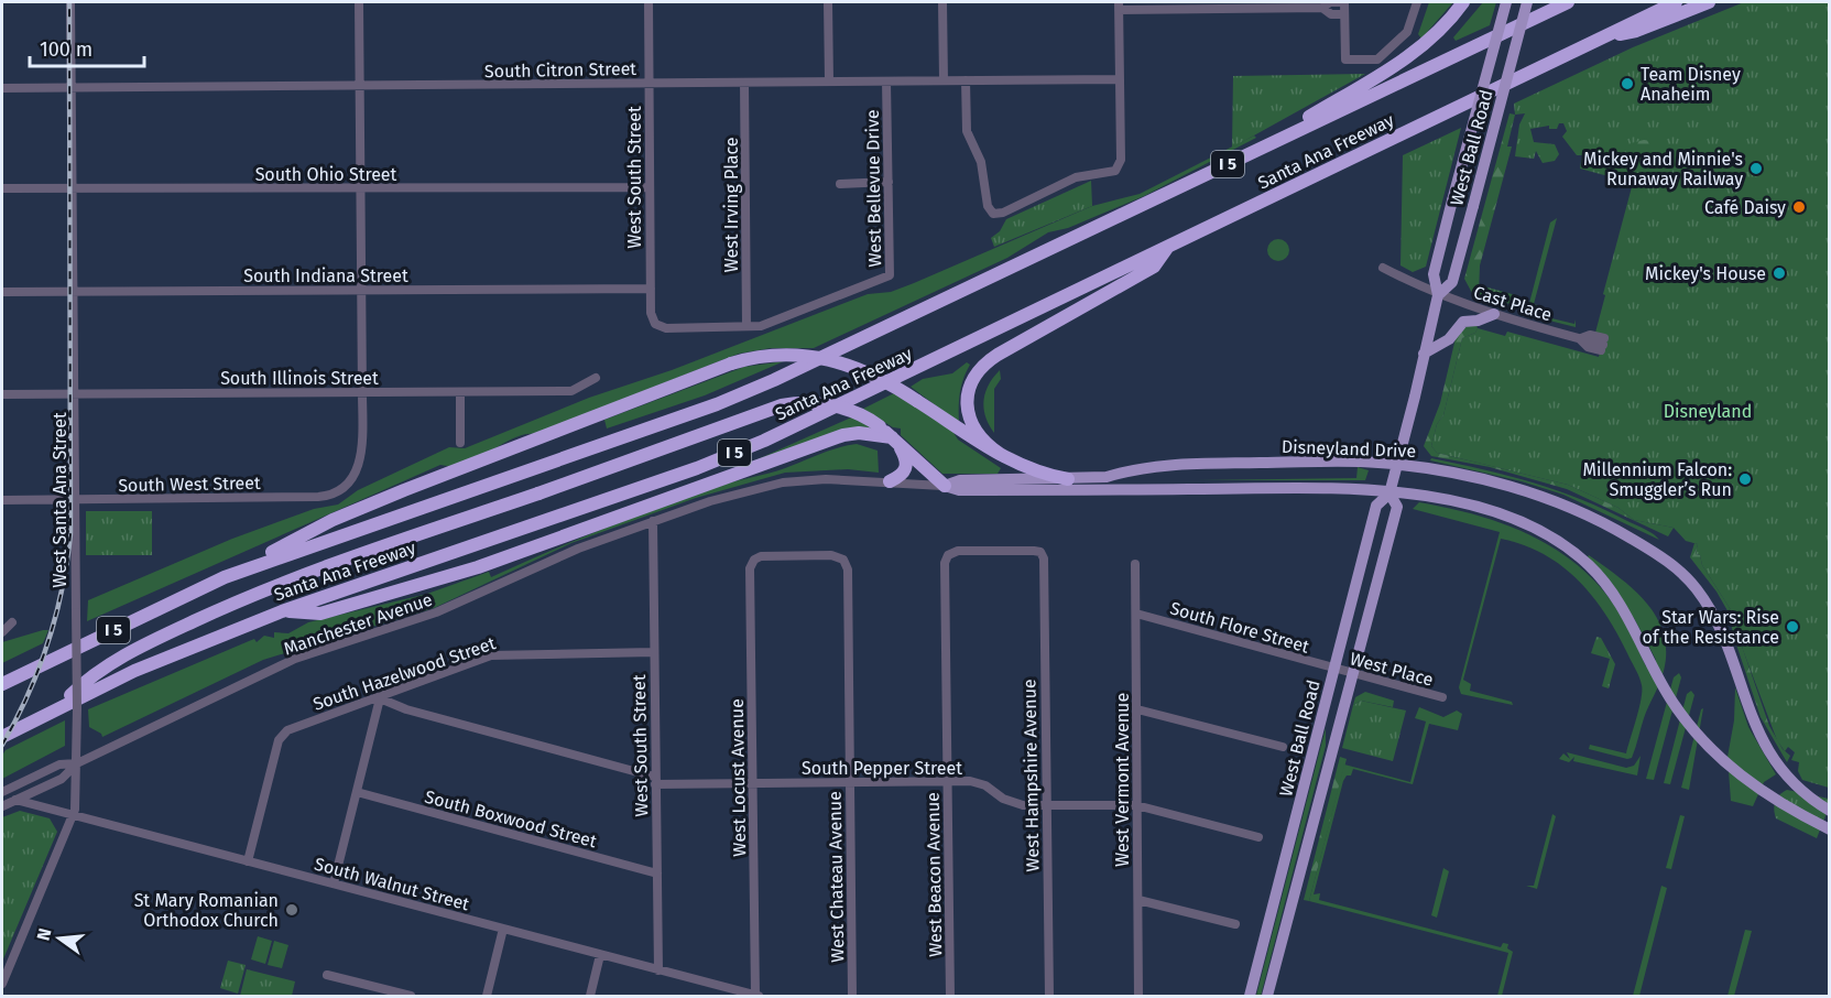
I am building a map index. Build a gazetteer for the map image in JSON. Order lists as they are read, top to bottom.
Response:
{
  "streets": {
    "highway": ["Santa Ana Freeway", "I 5"],
    "main road": ["West Ball Road", "Disneyland Drive"],
    "street": [
      "South Citron Street",
      "South Ohio Street",
      "West South Street",
      "West Bellevue Drive",
      "West Irving Place",
      "South Indiana Street",
      "Cast Place",
      "South Illinois Street",
      "South West Street",
      "West Santa Ana Street",
      "Manchester Avenue",
      "South Flore Street",
      "West Place",
      "South Hazelwood Street",
      "South Pepper Street",
      "West Hampshire Avenue",
      "West Locust Avenue",
      "West Vermont Avenue",
      "South Boxwood Street",
      "West Beacon Avenue",
      "West Chateau Avenue",
      "South Walnut Street"
    ]
  },
  "crossings": [
    ["South Citron Street", "West South Street"],
    ["South Citron Street", "West Bellevue Drive"],
    ["South Citron Street", "West Irving Place"],
    ["South Citron Street", "West Santa Ana Street"],
    ["West Ball Road", "Cast Place"],
    ["West Ball Road", "Disneyland Drive"],
    ["West Ball Road", "South Flore Street"],
    ["West Ball Road", "West Place"],
    ["South Ohio Street", "West South Street"],
    ["South Ohio Street", "West Santa Ana Street"],
    ["West South Street", "West Bellevue Drive"],
    ["West South Street", "South Indiana Street"],
    ["West South Street", "Disneyland Drive"],
    ["West South Street", "Manchester Avenue"],
    ["West South Street", "South Hazelwood Street"],
    ["West South Street", "South Pepper Street"],
    ["West South Street", "South Boxwood Street"],
    ["West South Street", "South Walnut Street"],
    ["West Bellevue Drive", "West Irving Place"],
    ["South Indiana Street", "West Santa Ana Street"],
    ["South Illinois Street", "South West Street"],
    ["South Illinois Street", "West Santa Ana Street"],
    ["Disneyland Drive", "Manchester Avenue"],
    ["South West Street", "West Santa Ana Street"],
    ["West Santa Ana Street", "Manchester Avenue"],
    ["West Santa Ana Street", "South Walnut Street"],
    ["Manchester Avenue", "South Walnut Street"],
    ["South Flore Street", "West Place"],
    ["South Flore Street", "West Vermont Avenue"],
    ["South Hazelwood Street", "South Pepper Street"],
    ["South Hazelwood Street", "South Walnut Street"],
    ["South Pepper Street", "West Hampshire Avenue"],
    ["South Pepper Street", "West Locust Avenue"],
    ["South Pepper Street", "West Vermont Avenue"],
    ["South Pepper Street", "West Beacon Avenue"],
    ["South Pepper Street", "West Chateau Avenue"],
    ["West Hampshire Avenue", "West Beacon Avenue"],
    ["West Locust Avenue", "West Chateau Avenue"],
    ["West Locust Avenue", "South Walnut Street"]
  ],
  "parks": ["Disneyland"],
  "places": [
    "Team Disney Anaheim",
    "Mickey and Minnie's Runaway Railway",
    "Café Daisy",
    "Mickey's House",
    "Millennium Falcon: Smuggler’s Run",
    "Star Wars: Rise of the Resistance",
    "St Mary Romanian Orthodox Church"
  ],
  "scale_bar": "100 m",
  "north": "left"
}
